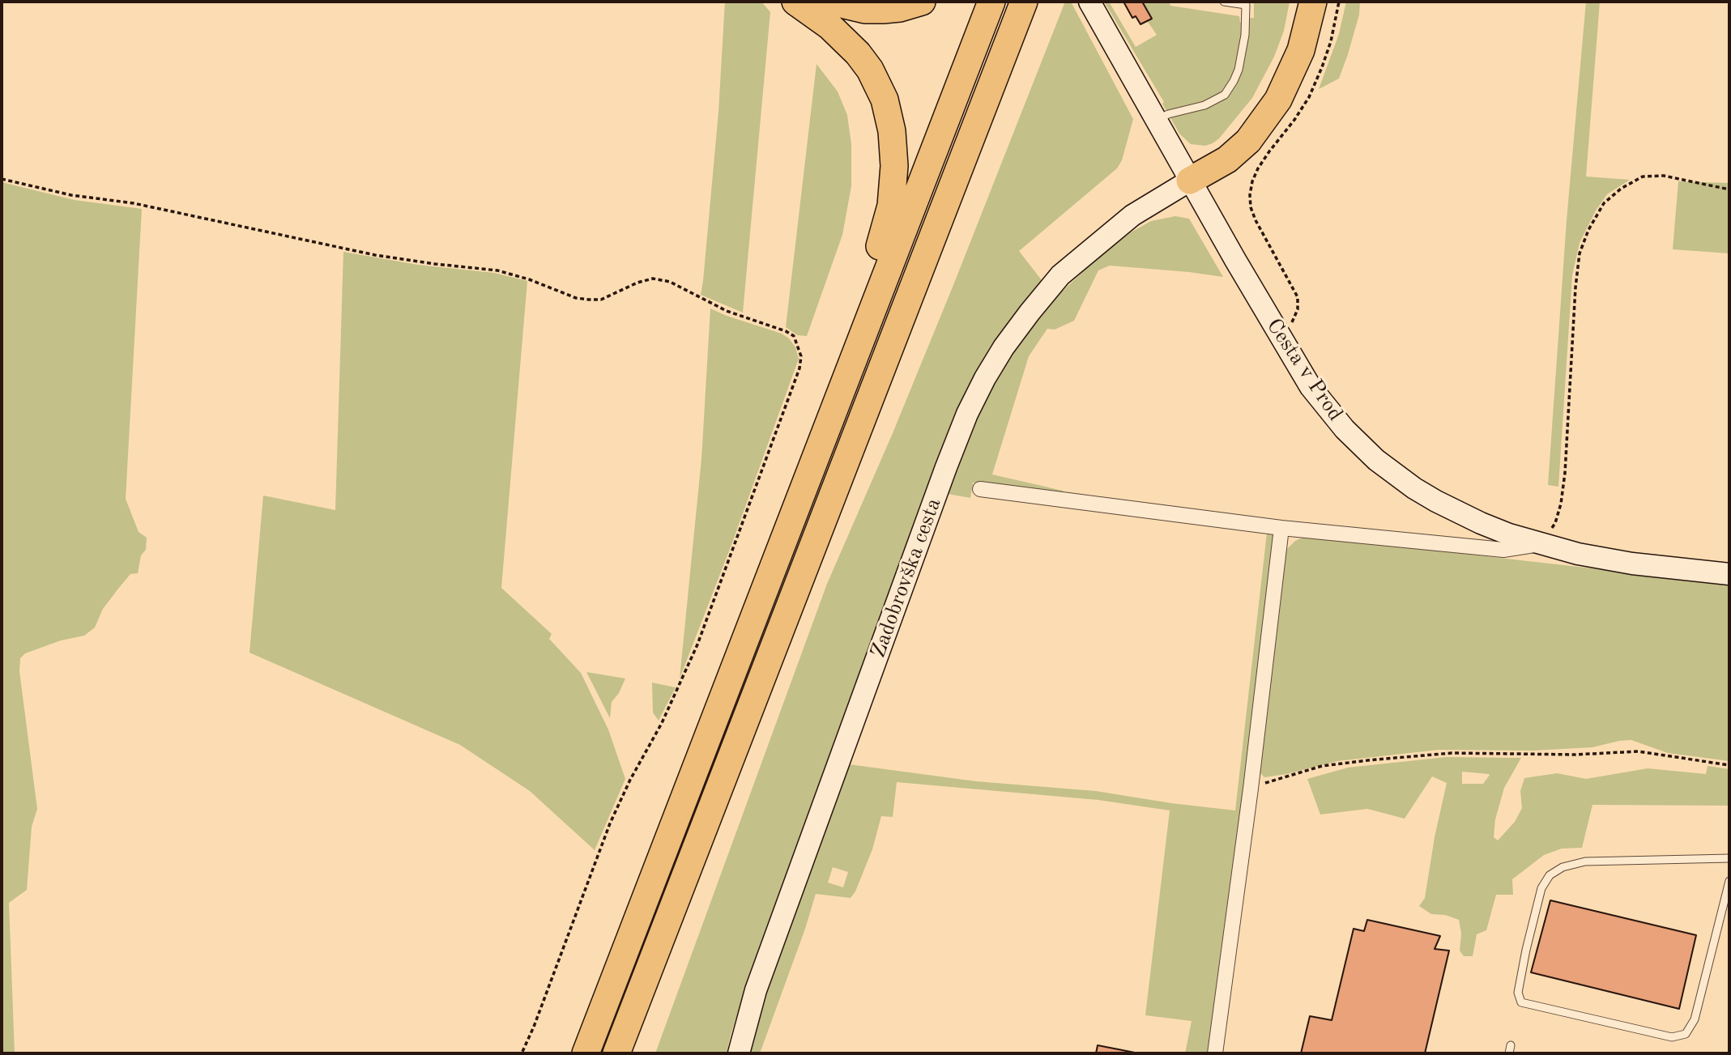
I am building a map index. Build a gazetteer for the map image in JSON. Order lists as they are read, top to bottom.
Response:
{
  "streets": {
    "main road": ["Cesta v Prod", "Zadobrovška cesta"]
  },
  "crossings": [
    ["Cesta v Prod", "Zadobrovška cesta"]
  ]
}
